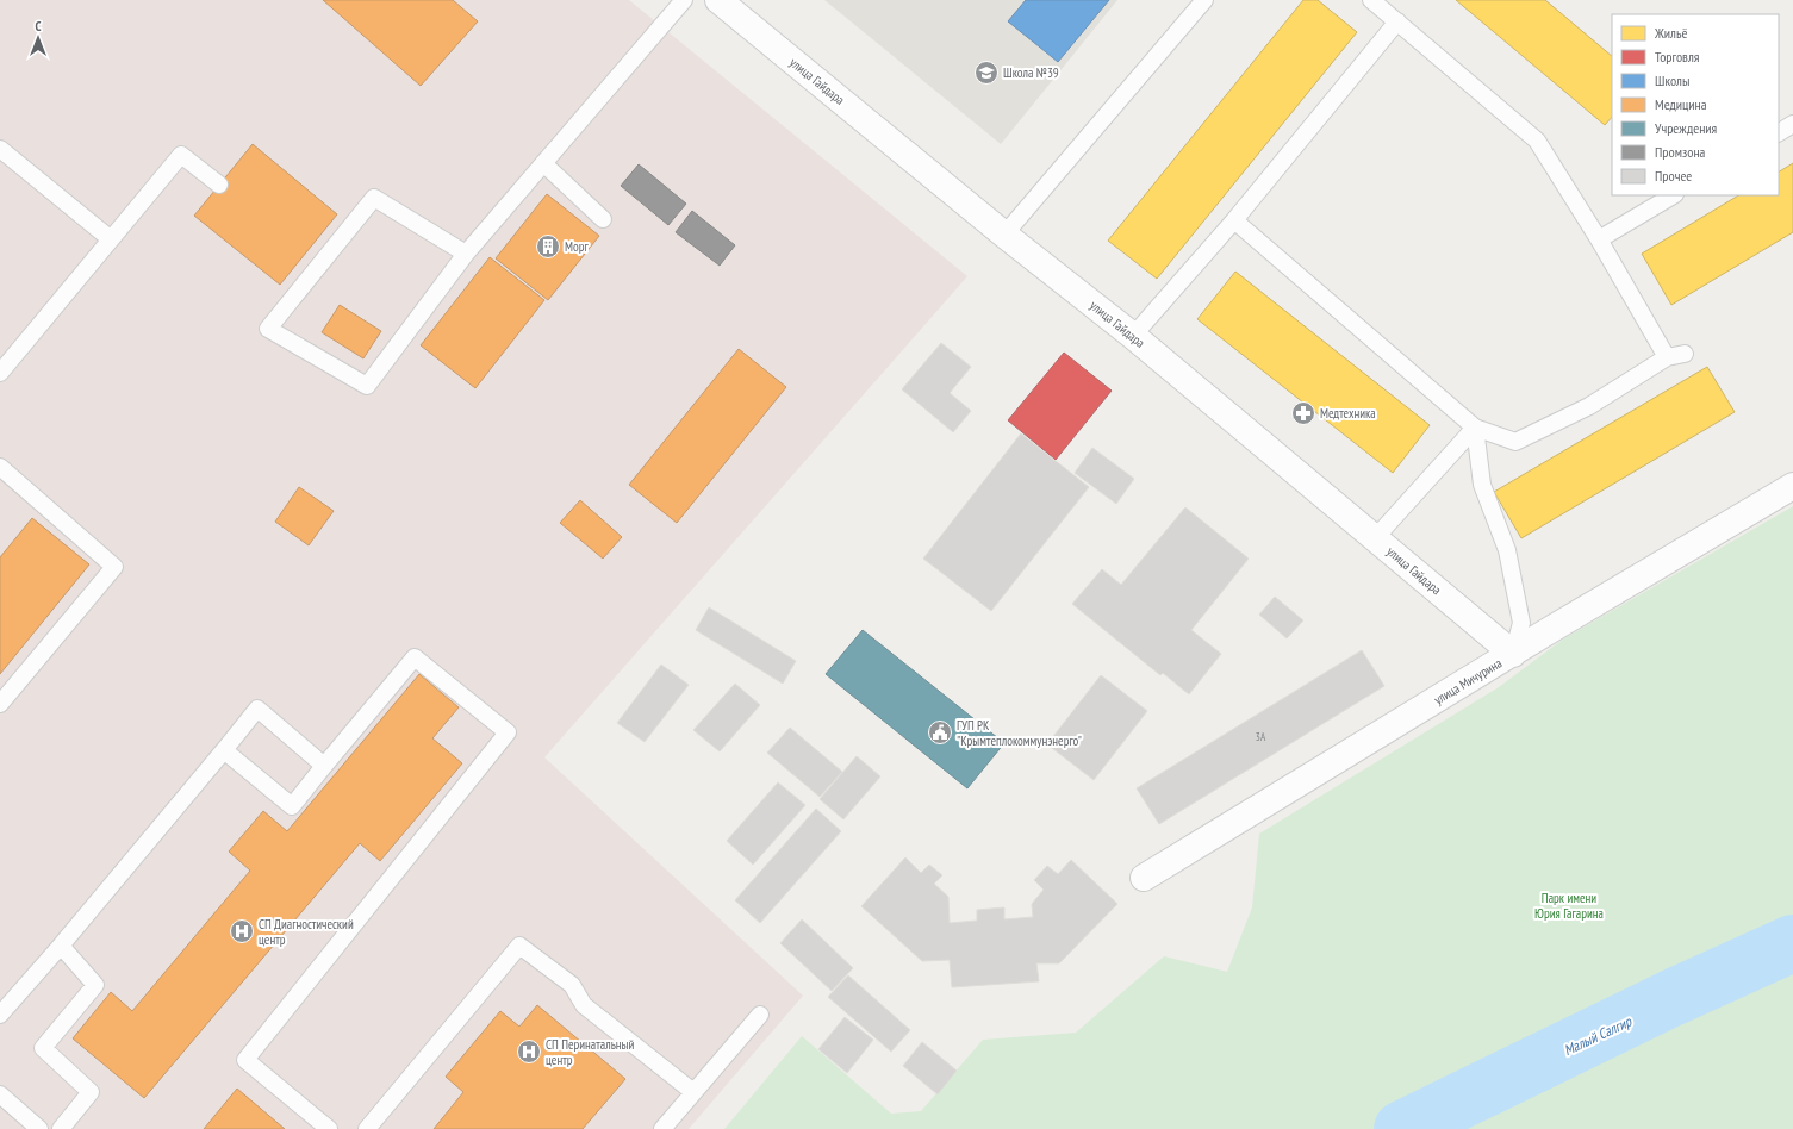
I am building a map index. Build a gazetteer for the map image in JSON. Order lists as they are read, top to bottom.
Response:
{
  "streets": {
    "street": ["улица Гайдара", "улица Мичурина"]
  },
  "crossings": [
    ["улица Гайдара", "улица Мичурина"]
  ],
  "water": ["Малый Салгир"],
  "parks": ["Парк имени Юрия Гагарина"],
  "places": {
    "school or university": ["Школа №39"],
    "building": ["Морг"],
    "pharmacy": ["Медтехника"],
    "public building": ["ГУП РК \"Крымтеплокоммунэнерго\""],
    "hospital": ["СП Диагностический центр", "СП Перинатальный центр"]
  },
  "house_numbers": ["3А"],
  "legend": [
    "Жильё",
    "Торговля",
    "Школы",
    "Медицина",
    "Учреждения",
    "Промзона",
    "Прочее"
  ],
  "north": "top"
}
